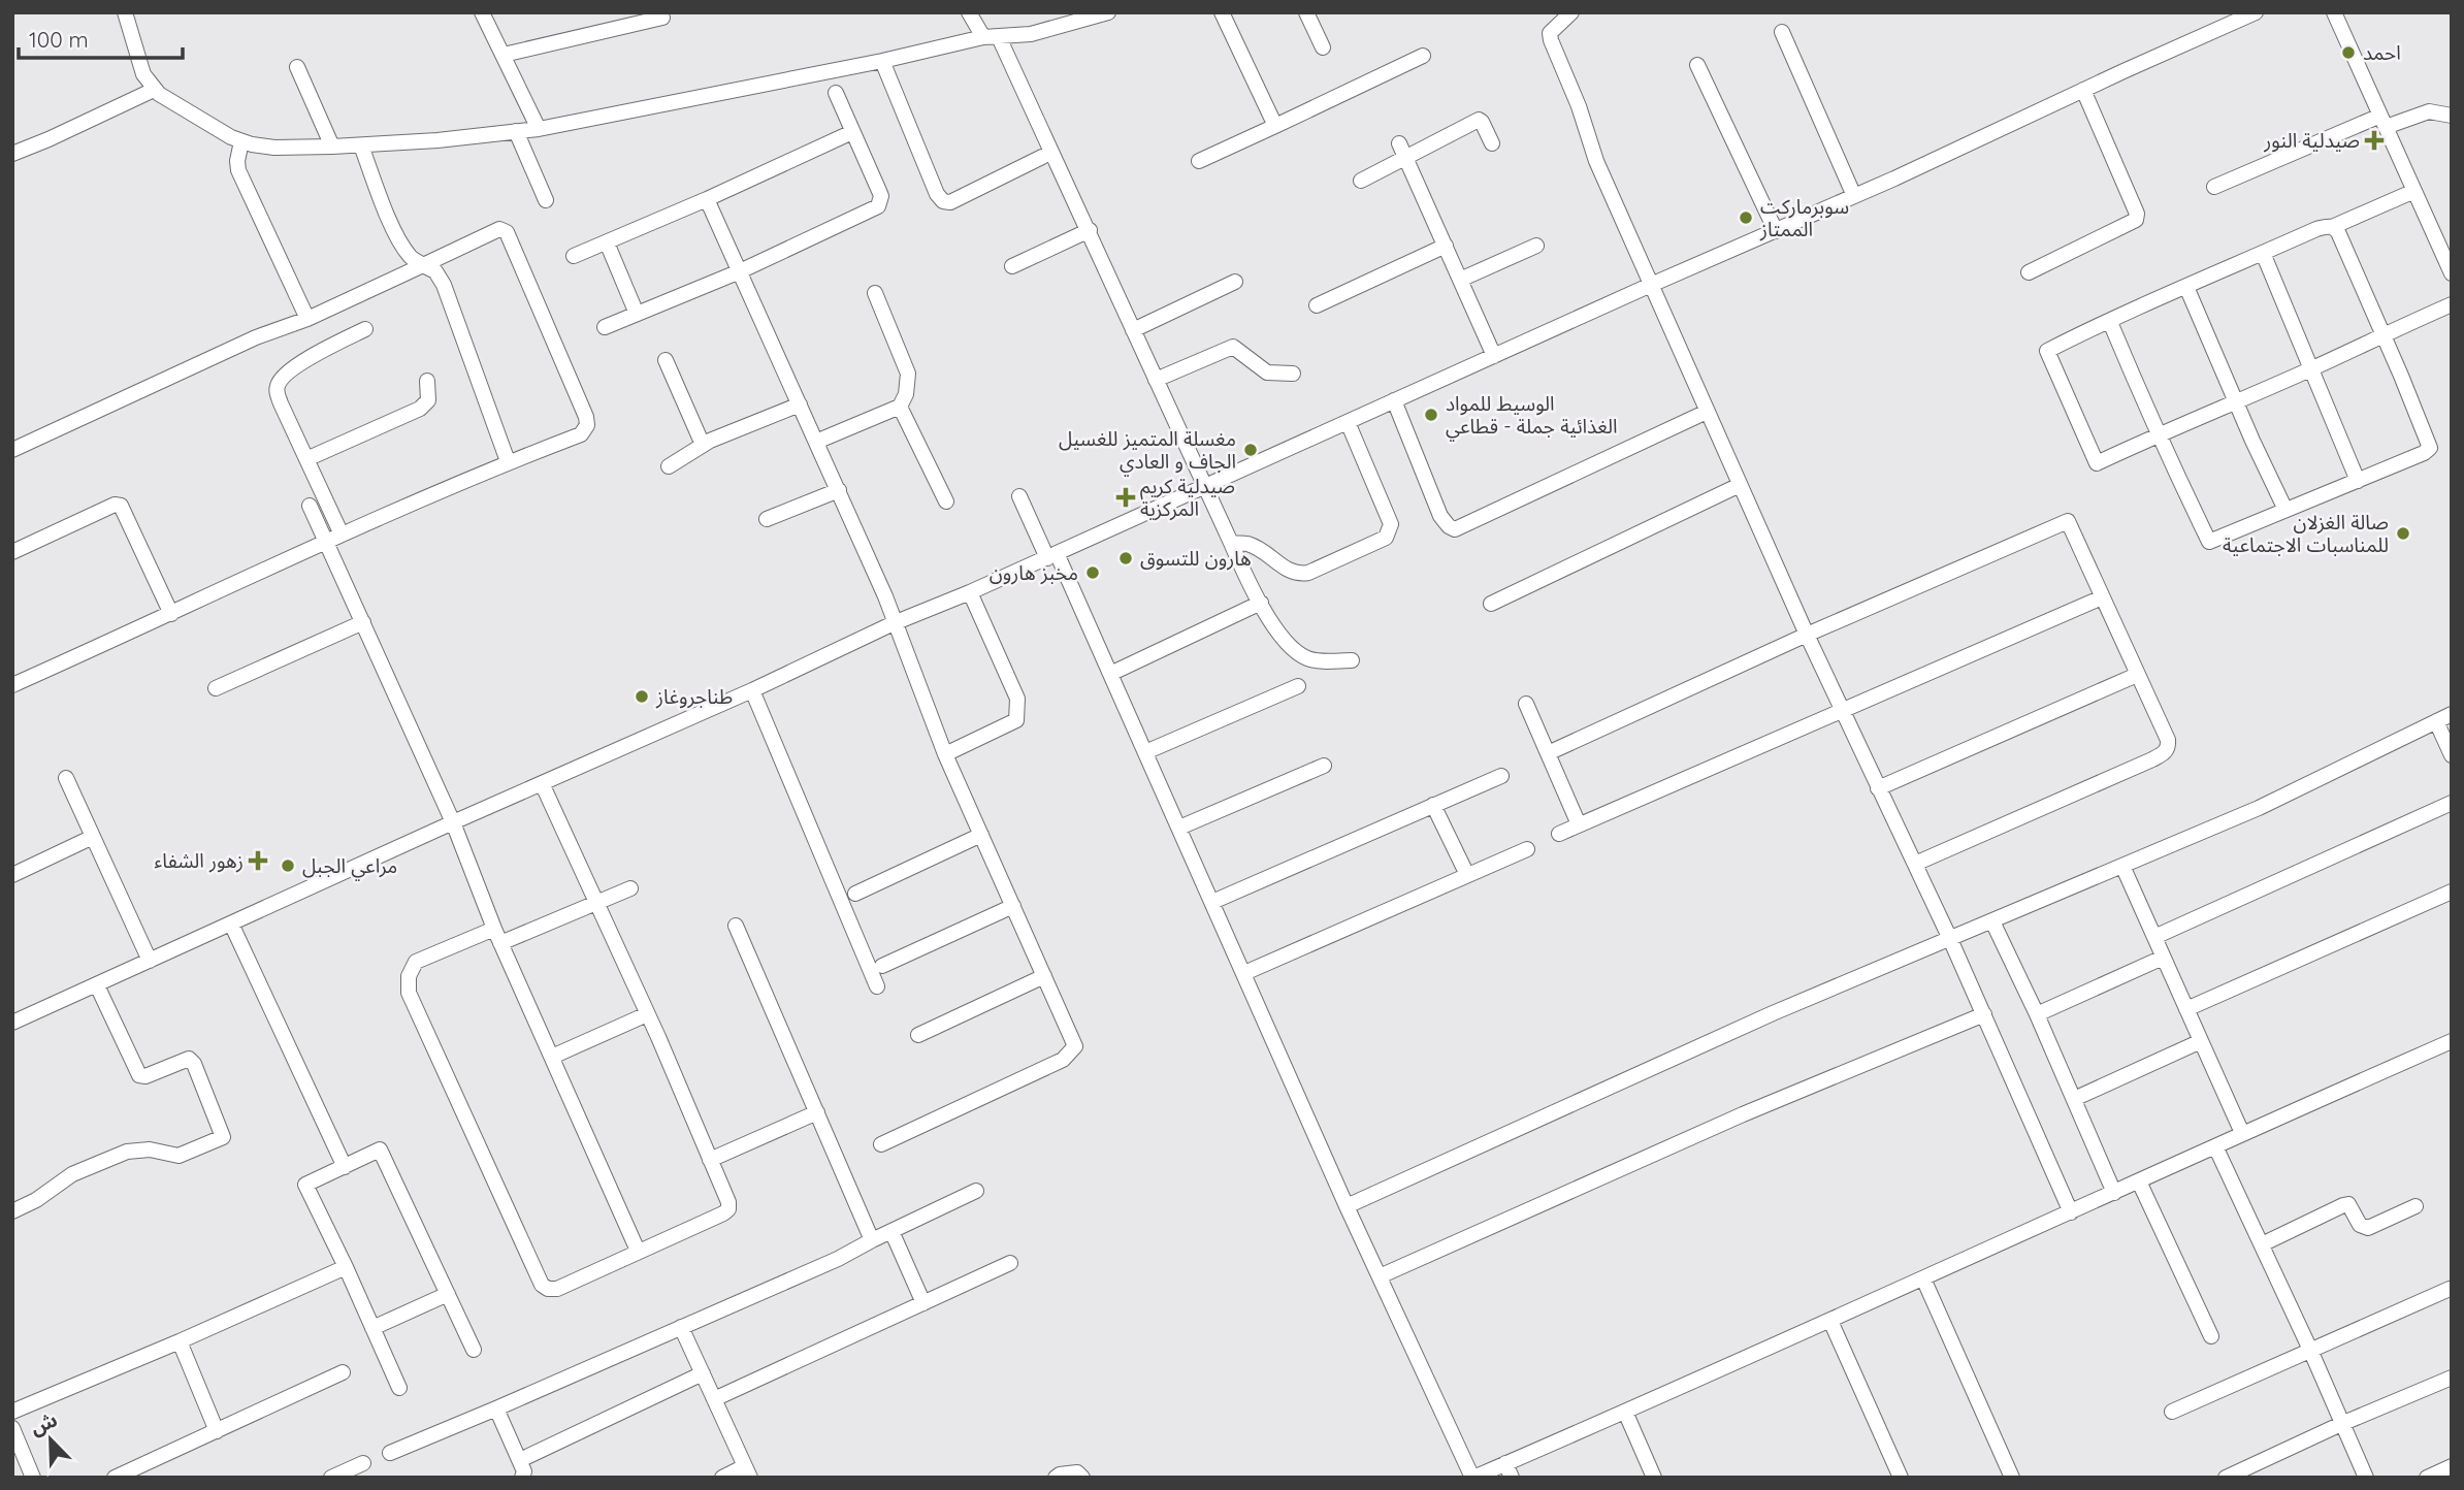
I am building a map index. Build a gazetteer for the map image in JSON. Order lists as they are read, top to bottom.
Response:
{
  "places": {
    "other": [
      "احمد",
      "سوبرماركت الممتاز",
      "الوسيط للمواد الغذائية جملة - قطاعي",
      "مغسلة المتميز للغسيل الجاف و العادي",
      "صالة الغزلان للمناسبات الاجتماعية",
      "هارون للتسوق",
      "مخبز هارون",
      "طناجروغاز",
      "مراعي الجبل"
    ],
    "health": ["صيدلية النور", "صيدلية كريم المركزية", "زهور الشفاء"]
  },
  "scale_bar": "100 m",
  "north": "top left"
}
